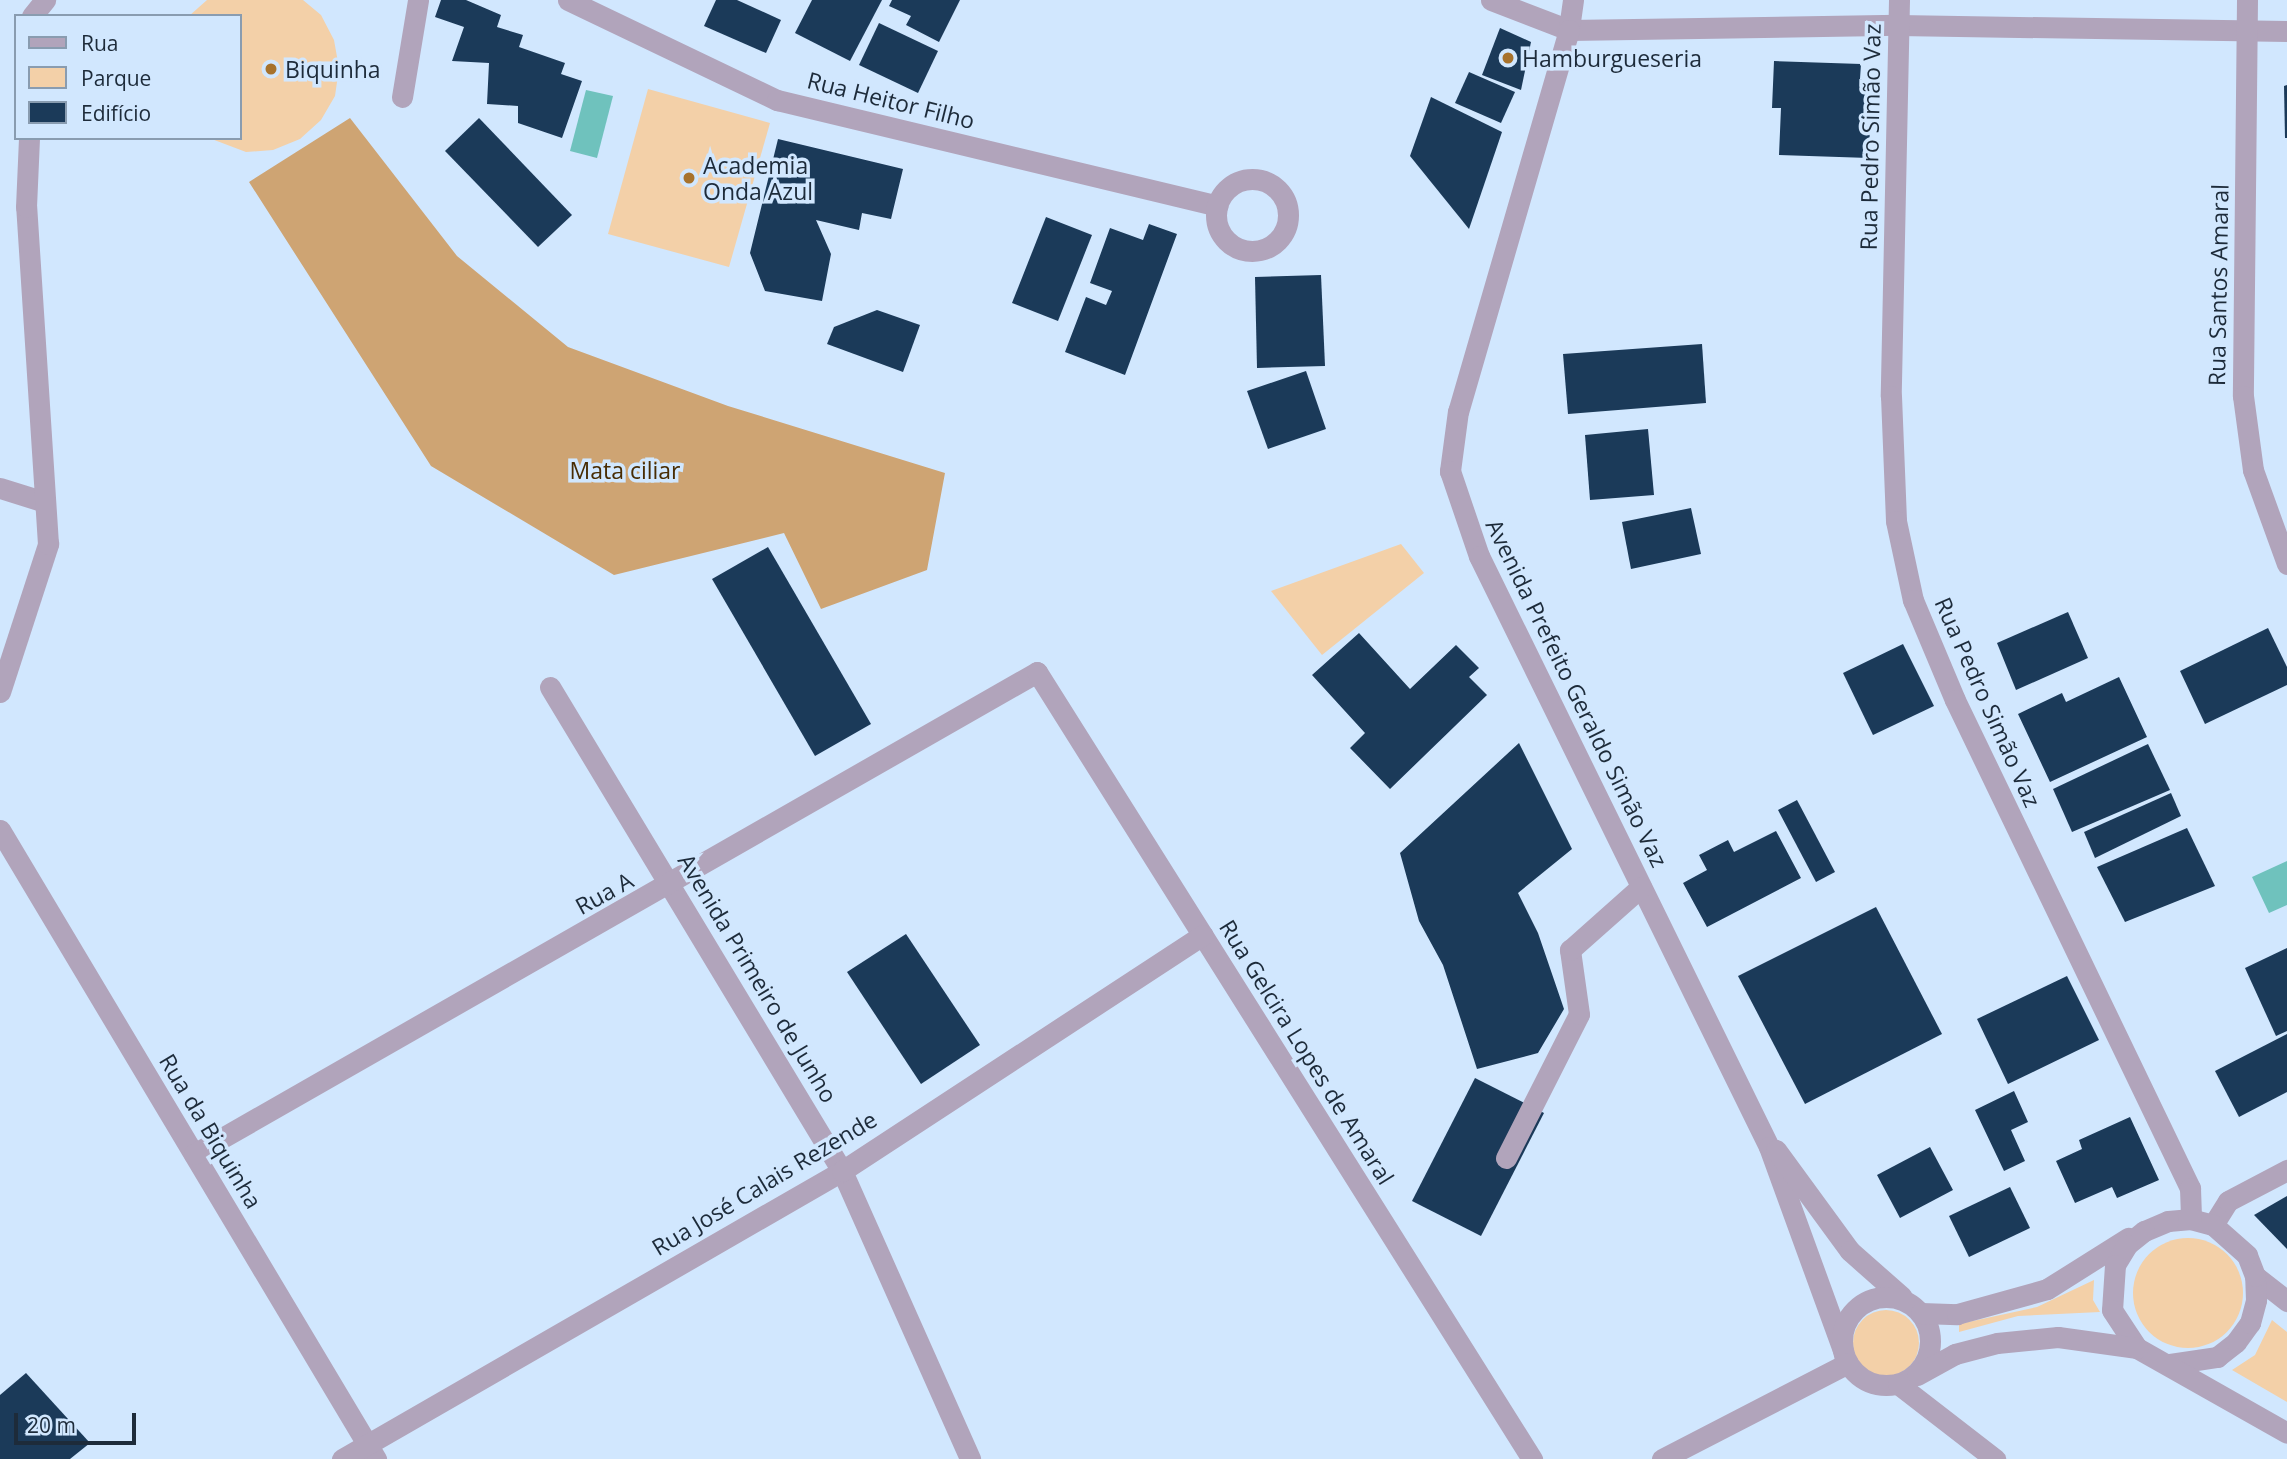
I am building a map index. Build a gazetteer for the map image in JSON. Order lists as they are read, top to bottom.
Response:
{
  "streets": {
    "street": [
      "Rua Heitor Filho",
      "Rua Pedro Simão Vaz",
      "Rua Santos Amaral",
      "Avenida Prefeito Geraldo Simão Vaz",
      "Rua A",
      "Avenida Primeiro de Junho",
      "Rua Gelcira Lopes de Amaral",
      "Rua da Biquinha",
      "Rua José Calais Rezende"
    ]
  },
  "crossings": [
    ["Rua A", "Avenida Primeiro de Junho"],
    ["Rua A", "Rua Gelcira Lopes de Amaral"],
    ["Rua A", "Rua da Biquinha"],
    ["Avenida Primeiro de Junho", "Rua José Calais Rezende"],
    ["Rua Gelcira Lopes de Amaral", "Rua José Calais Rezende"],
    ["Rua da Biquinha", "Rua José Calais Rezende"]
  ],
  "parks": ["Mata ciliar"],
  "places": ["Hamburgueseria", "Biquinha", "Academia Onda Azul"],
  "legend": ["Rua", "Parque", "Edifício"],
  "scale_bar": "20 m"
}
